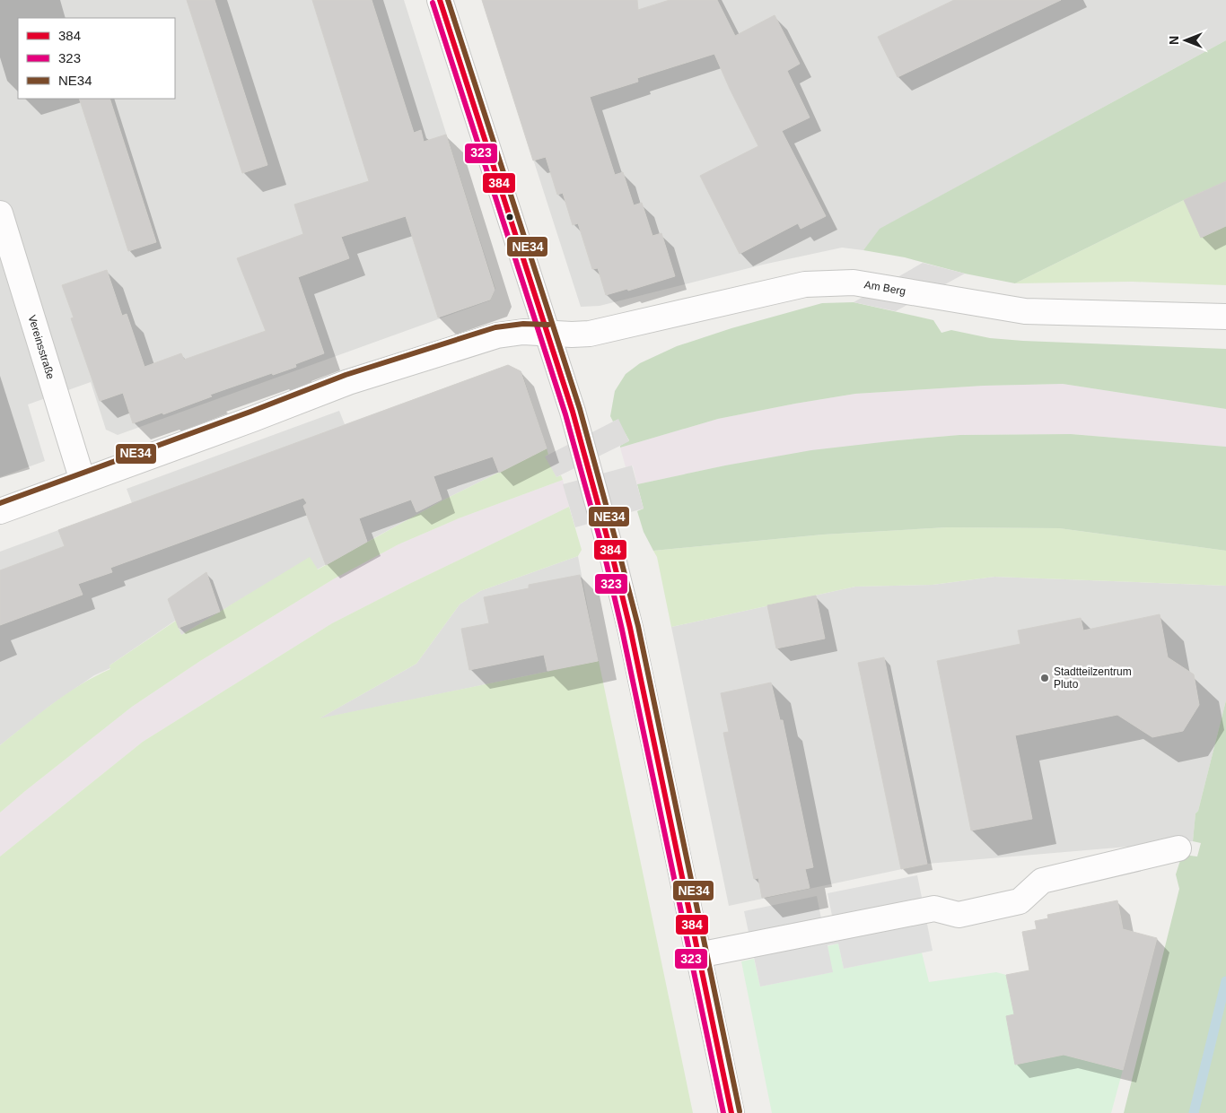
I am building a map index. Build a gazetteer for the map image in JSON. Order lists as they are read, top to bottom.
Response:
{
  "streets": {
    "street": ["Am Berg", "Vereinsstraße"]
  },
  "crossings": [
    ["Am Berg", "Vereinsstraße"]
  ],
  "places": ["Stadtteilzentrum Pluto"],
  "lines": ["transit line 384", "transit line NE34", "transit line 323"],
  "legend": ["384", "323", "NE34"],
  "north": "left"
}
